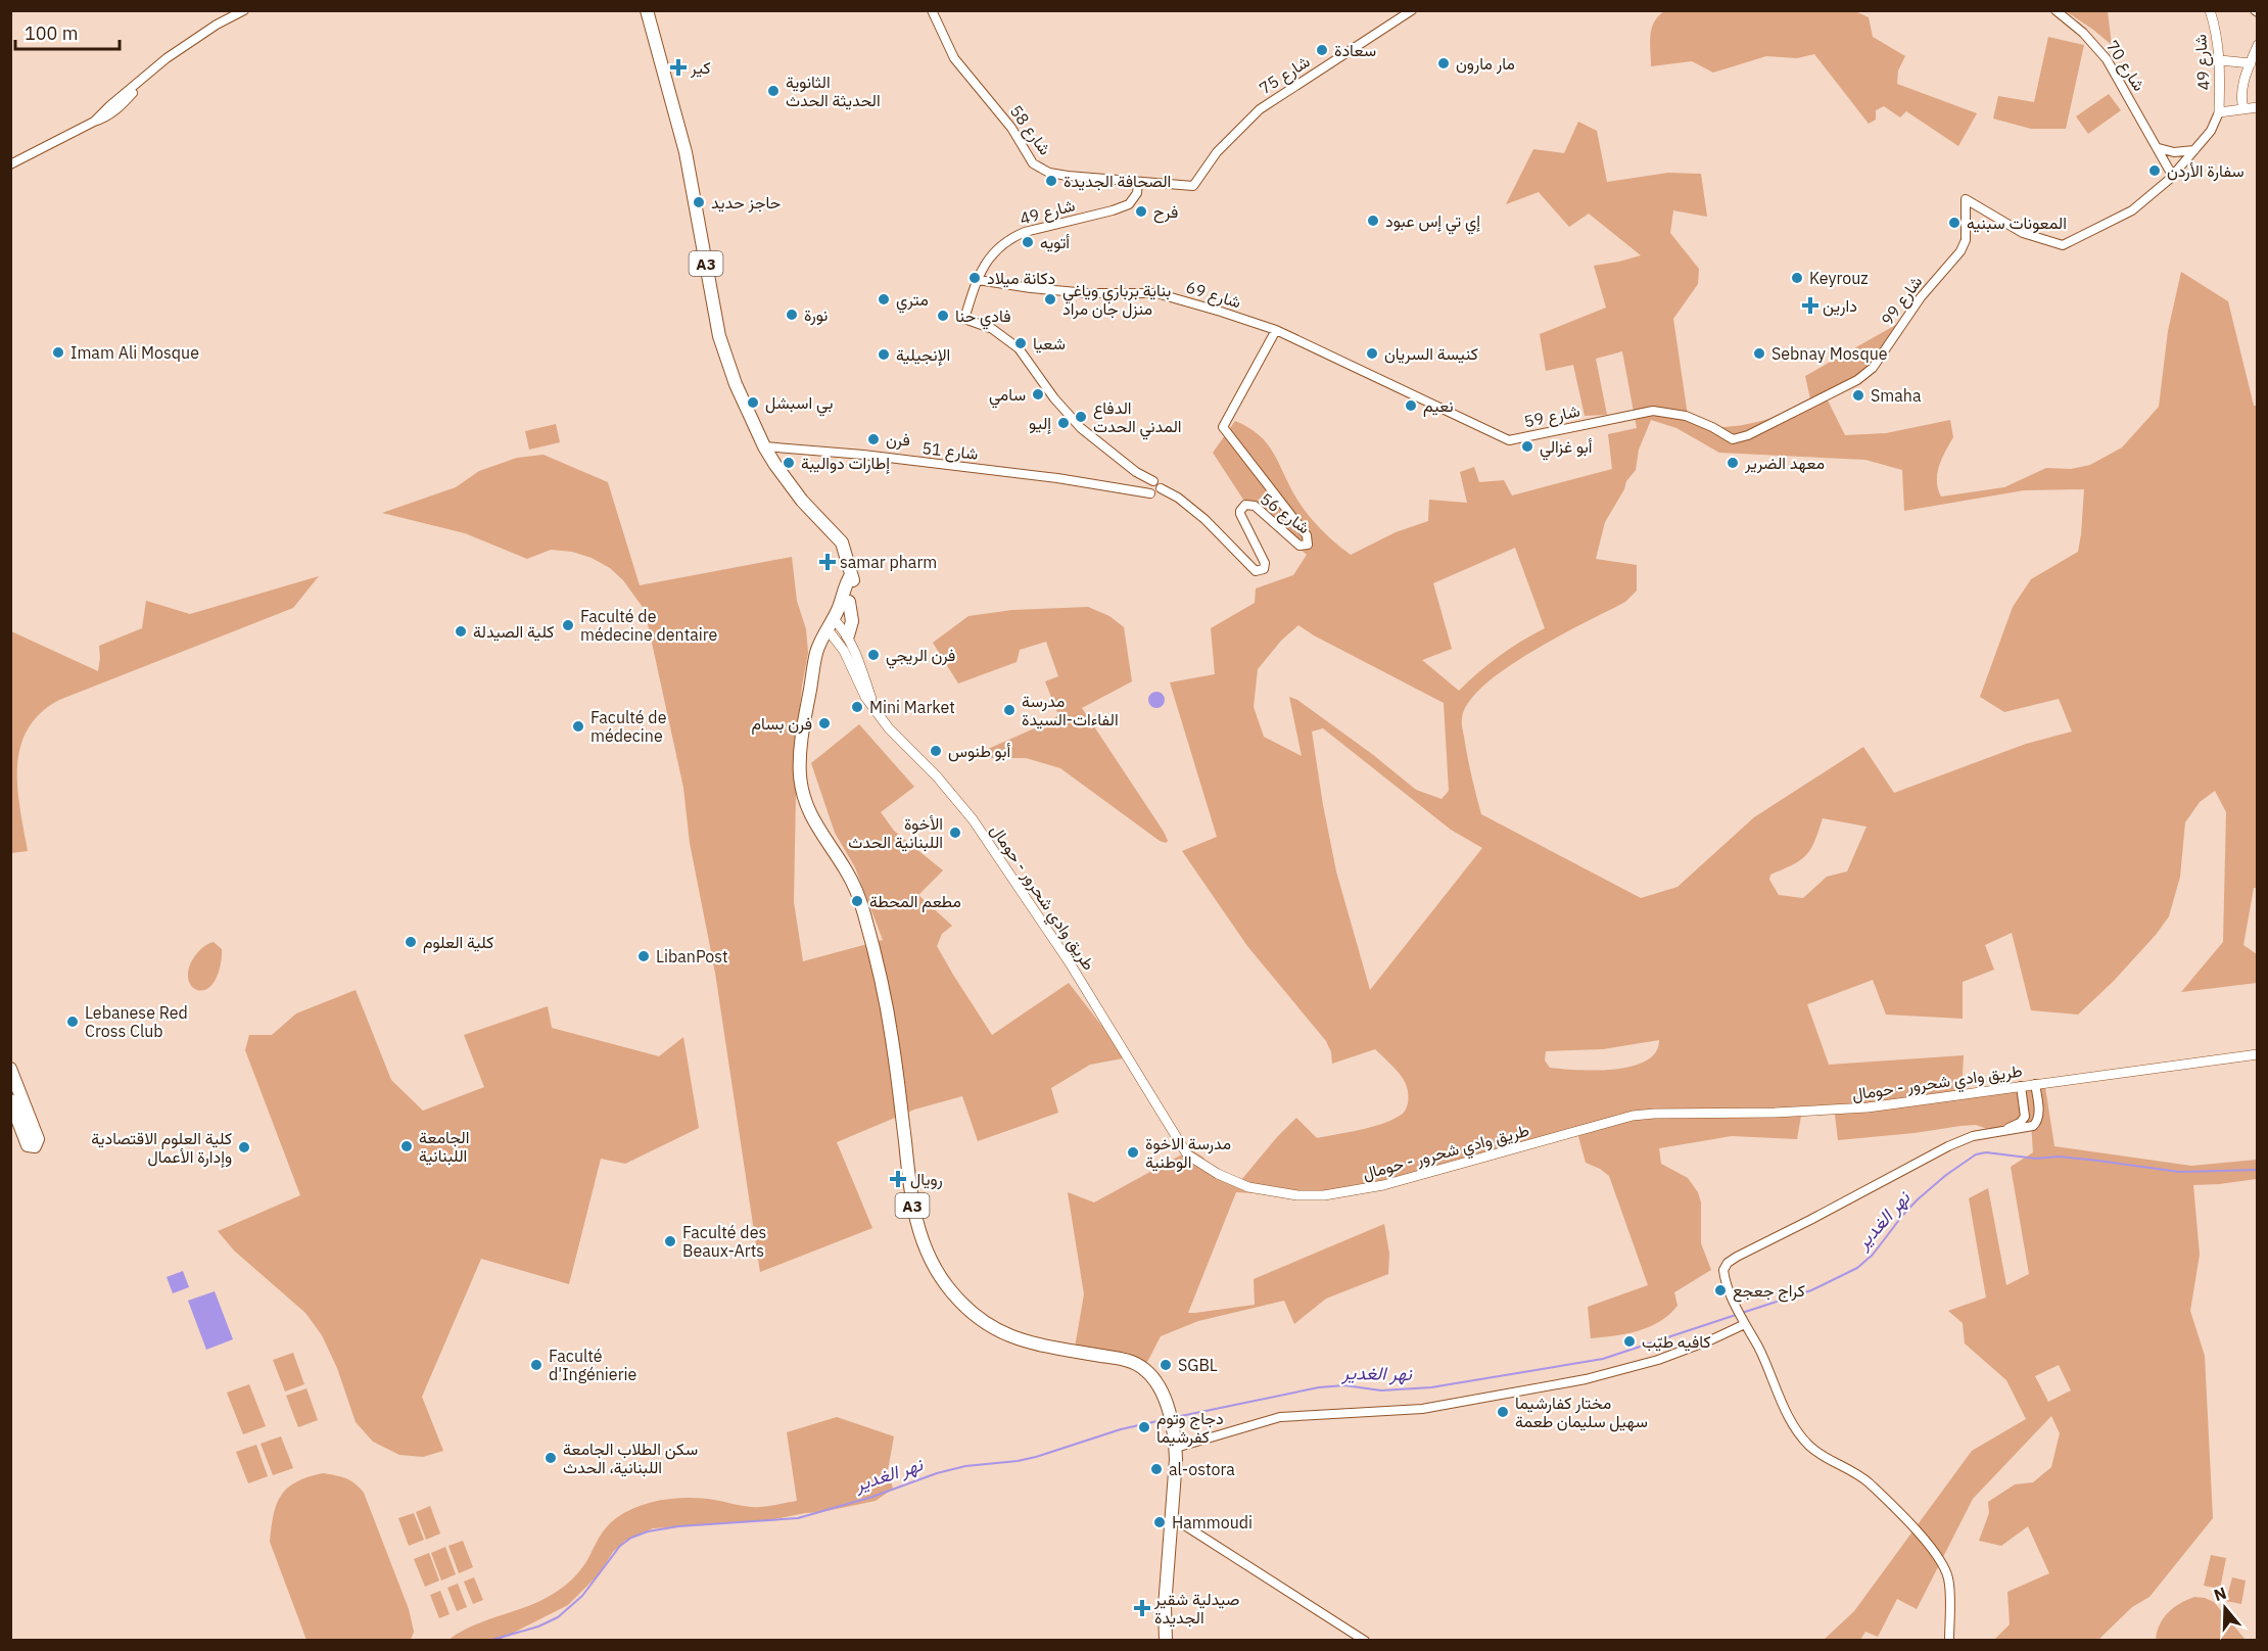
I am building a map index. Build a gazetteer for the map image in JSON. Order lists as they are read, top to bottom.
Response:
{
  "streets": {
    "highway": ["A3"],
    "main road": ["شارع 49", "طريق وادي شحرور - حومال"],
    "street": [
      "شارع 70",
      "شارع 75",
      "شارع 58",
      "شارع 69",
      "شارع 99",
      "شارع 59",
      "شارع 51",
      "شارع 56"
    ]
  },
  "crossings": [
    ["شارع 49", "شارع 58"],
    ["شارع 49", "شارع 69"],
    ["شارع 70", "شارع 99"],
    ["شارع 75", "شارع 58"],
    ["A3", "شارع 51"],
    ["A3", "طريق وادي شحرور - حومال"],
    ["شارع 69", "شارع 59"],
    ["شارع 69", "شارع 56"],
    ["شارع 99", "شارع 59"],
    ["شارع 51", "شارع 56"]
  ],
  "water": ["نهر الغدير"],
  "places": {
    "other": [
      "سعادة",
      "مار مارون",
      "الثانوية الحديثة الحدث",
      "سفارة الأردن",
      "الصحافة الجديدة",
      "حاجز حديد",
      "فرح",
      "إي تي إس عبود",
      "المعونات سبنيه",
      "أتويه",
      "دكانة ميلاد",
      "Keyrouz",
      "متري",
      "بناية برباري وياغي منزل جان مراد",
      "نورة",
      "فادي حنا",
      "شعيا",
      "Imam Ali Mosque",
      "كنيسة السريان",
      "Sebnay Mosque",
      "الإنجيلية",
      "سامي",
      "Smaha",
      "بي اسبشل",
      "نعيم",
      "الدفاع المدني الحدت",
      "إليو",
      "فرن",
      "أبو غزالي",
      "إطارات دواليبة",
      "معهد الضرير",
      "Faculté de médecine dentaire",
      "كلية الصيدلة",
      "فرن الريجي",
      "Mini Market",
      "مدرسة الفاءات-السيدة",
      "فرن بسام",
      "Faculté de médecine",
      "أبو طنوس",
      "الأخوة اللبنانية الحدث",
      "مطعم المحطة",
      "كلية العلوم",
      "LibanPost",
      "Lebanese Red Cross Club",
      "الجامعة اللبنانية",
      "كلية العلوم الاقتصادية وإدارة الأعمال",
      "مدرسة الاخوة الوطنية",
      "Faculté des Beaux-Arts",
      "كراج جعجع",
      "كافيه طيّب",
      "Faculté d'Ingénierie",
      "SGBL",
      "مختار كفارشيما سهيل سليمان طعمة",
      "دجاج وتوم كفرشيما",
      "سكن الطلاب الجامعة اللبنانية، الحدث",
      "al-ostora",
      "Hammoudi"
    ],
    "health": [
      "كير",
      "دارين",
      "samar pharm",
      "رويال",
      "صيدلية شقير الجديدة"
    ]
  },
  "scale_bar": "100 m",
  "north": "top"
}
